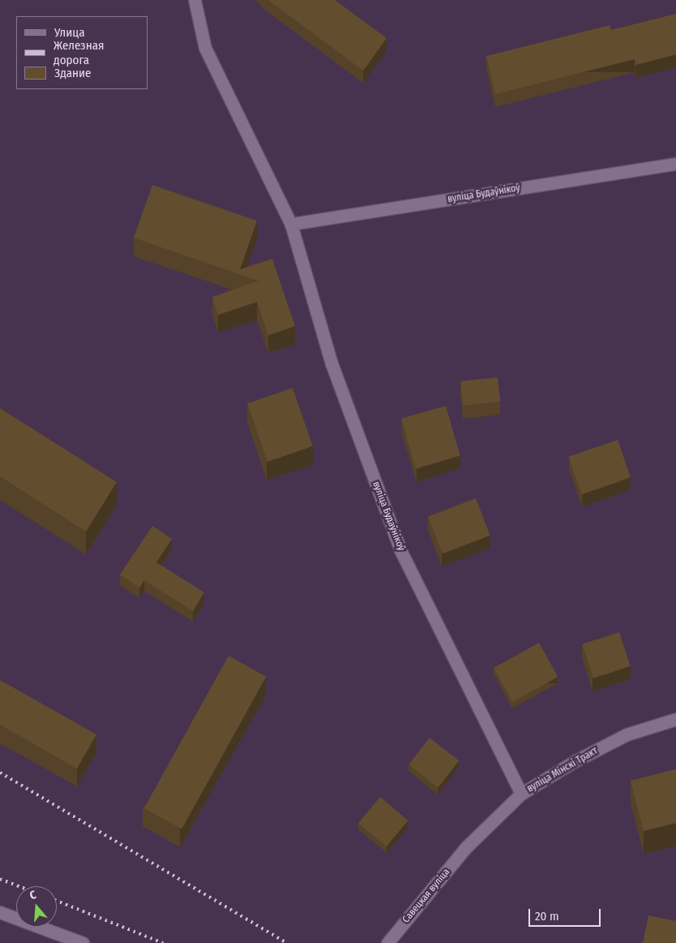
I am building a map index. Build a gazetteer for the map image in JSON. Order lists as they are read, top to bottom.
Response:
{
  "streets": {
    "street": ["вуліца Будаўнікоў", "вуліца Мінскі Тракт", "Савецкая вуліца"]
  },
  "crossings": [
    ["вуліца Будаўнікоў", "вуліца Мінскі Тракт"],
    ["вуліца Мінскі Тракт", "Савецкая вуліца"]
  ],
  "legend": ["Улица", "Железная дорога", "Здание"],
  "scale_bar": "20 m",
  "north": "top"
}
